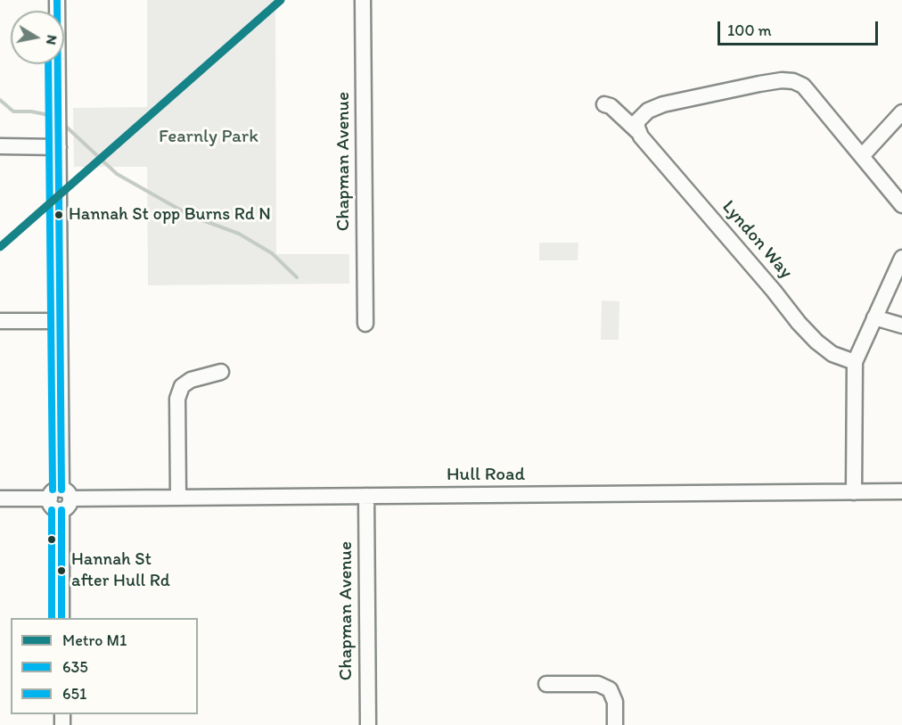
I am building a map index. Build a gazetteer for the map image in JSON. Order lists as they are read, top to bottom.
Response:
{
  "streets": {
    "street": ["Chapman Avenue", "Lyndon Way", "Hull Road"]
  },
  "crossings": [
    ["Chapman Avenue", "Hull Road"]
  ],
  "parks": ["Fearnly Park"],
  "places": ["Hannah St opp Burns Rd N", "Hannah St after Hull Rd"],
  "lines": ["metro line M1", "transit line 635", "transit line 651"],
  "legend": ["Metro M1", "635", "651"],
  "scale_bar": "100 m",
  "north": "right"
}
